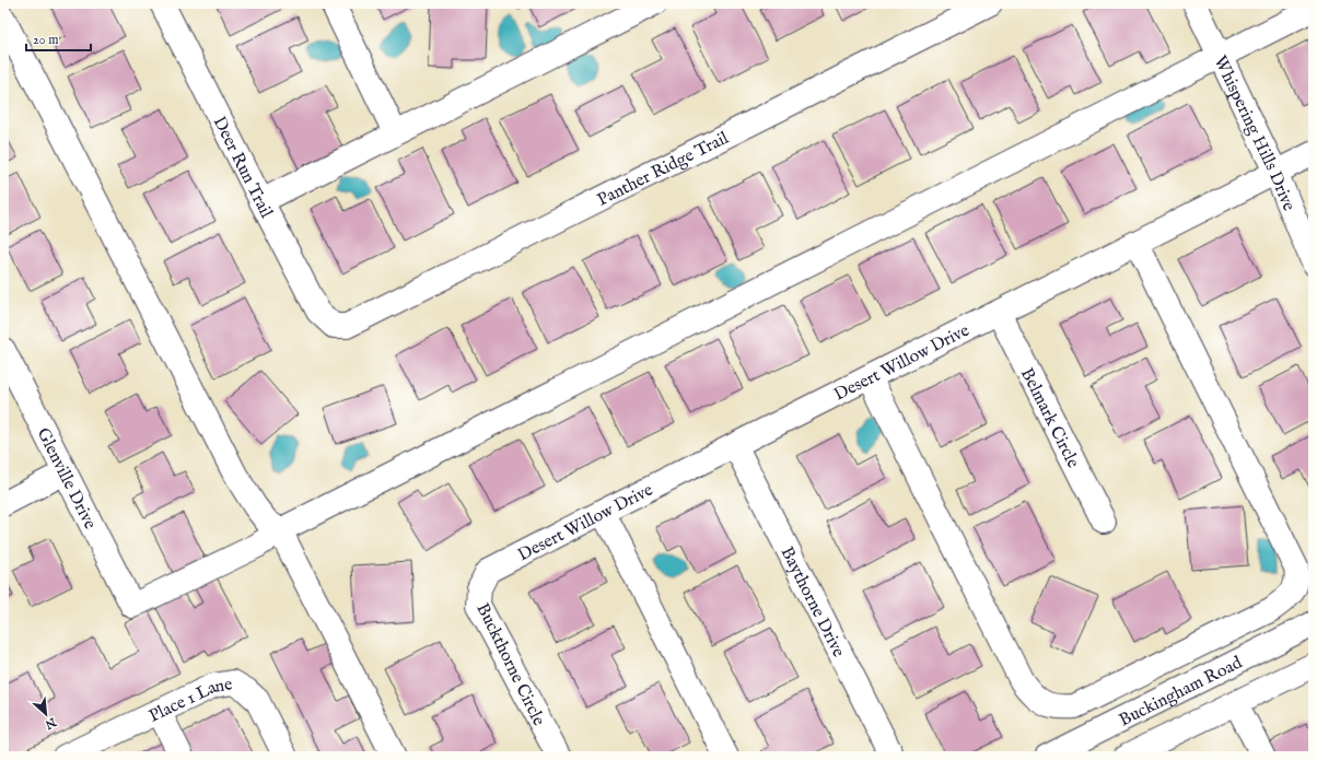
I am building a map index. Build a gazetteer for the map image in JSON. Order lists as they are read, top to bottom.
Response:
{
  "streets": {
    "street": [
      "Whispering Hills Drive",
      "Deer Run Trail",
      "Panther Ridge Trail",
      "Desert Willow Drive",
      "Belmark Circle",
      "Glenville Drive",
      "Baythorne Drive",
      "Buckthorne Circle",
      "Buckingham Road",
      "Place 1 Lane"
    ]
  },
  "crossings": [
    ["Whispering Hills Drive", "Desert Willow Drive"],
    ["Deer Run Trail", "Panther Ridge Trail"],
    ["Desert Willow Drive", "Belmark Circle"],
    ["Desert Willow Drive", "Baythorne Drive"],
    ["Desert Willow Drive", "Buckthorne Circle"]
  ],
  "scale_bar": "20 m",
  "north": "bottom right"
}
